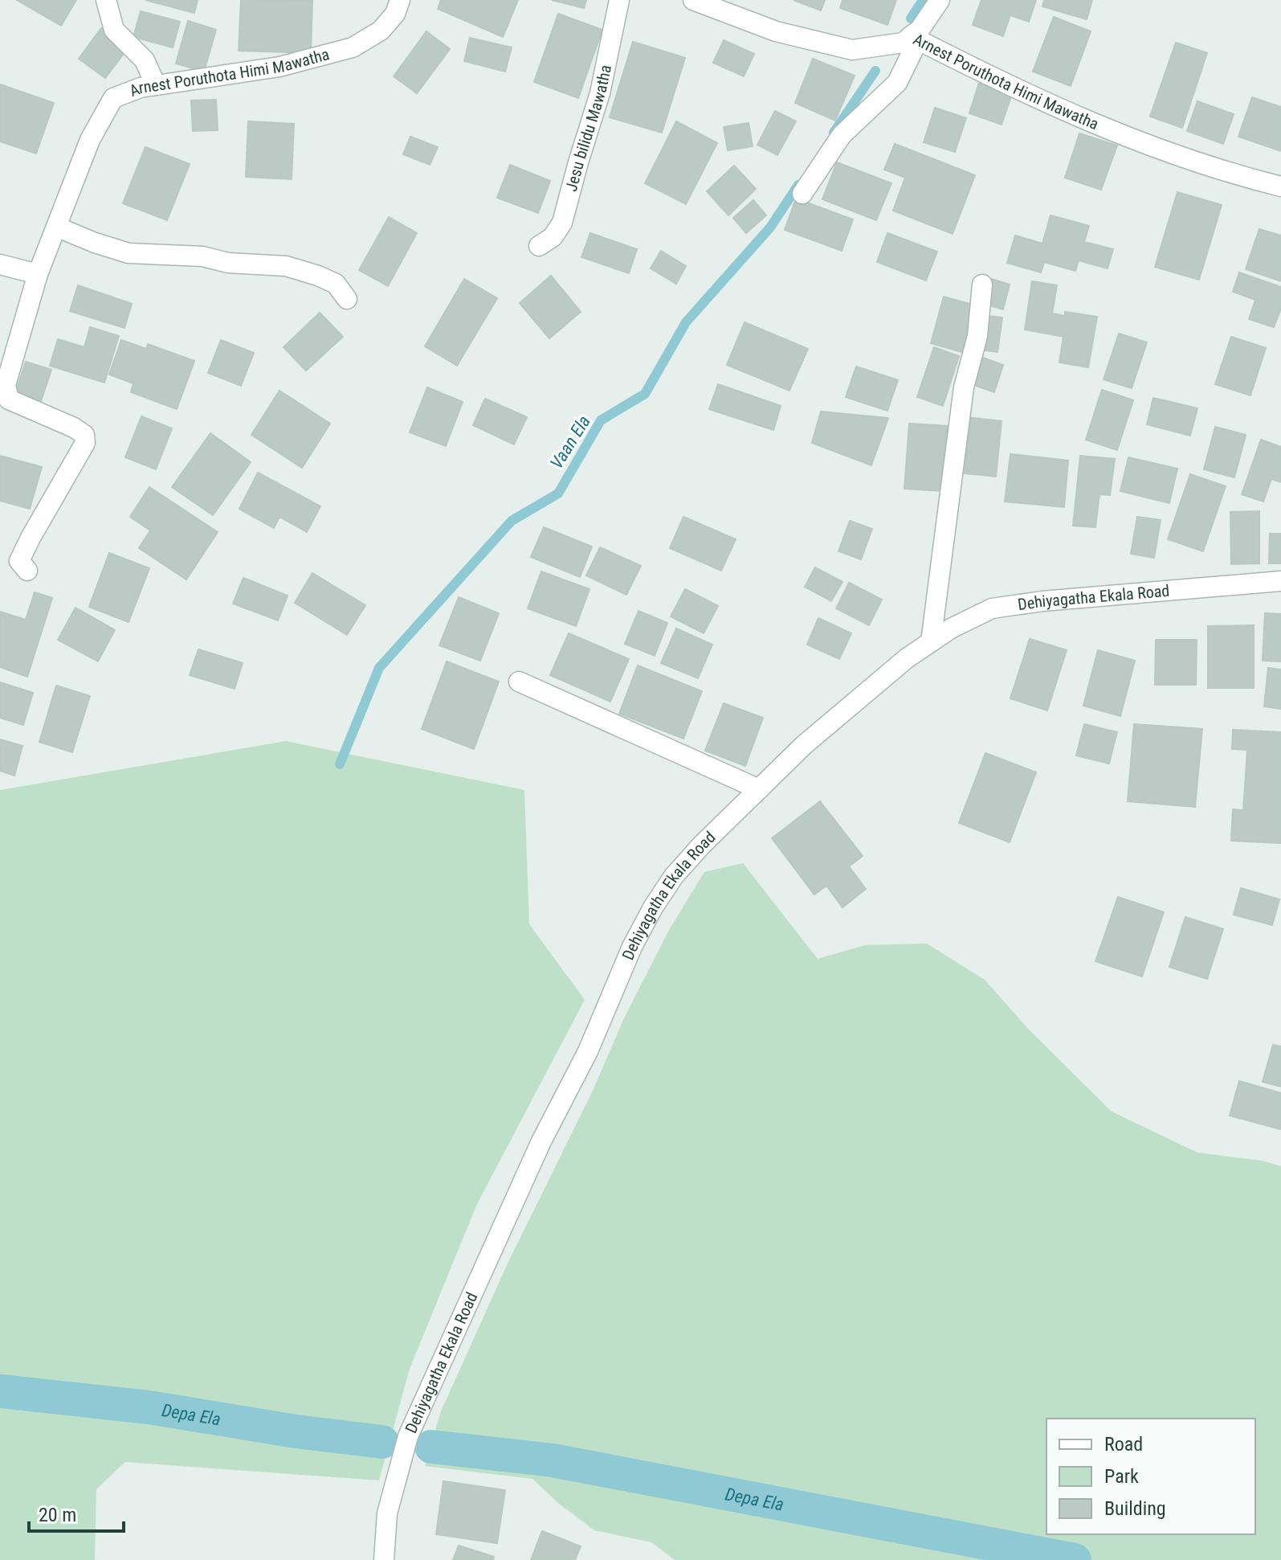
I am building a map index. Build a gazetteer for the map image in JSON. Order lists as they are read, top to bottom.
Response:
{
  "streets": {
    "street": ["Arnest Poruthota Himi Mawatha", "Jesu bilidu Mawatha", "Dehiyagatha Ekala Road"]
  },
  "water": ["Vaan Ela", "Depa Ela"],
  "legend": ["Road", "Park", "Building"],
  "scale_bar": "20 m"
}
